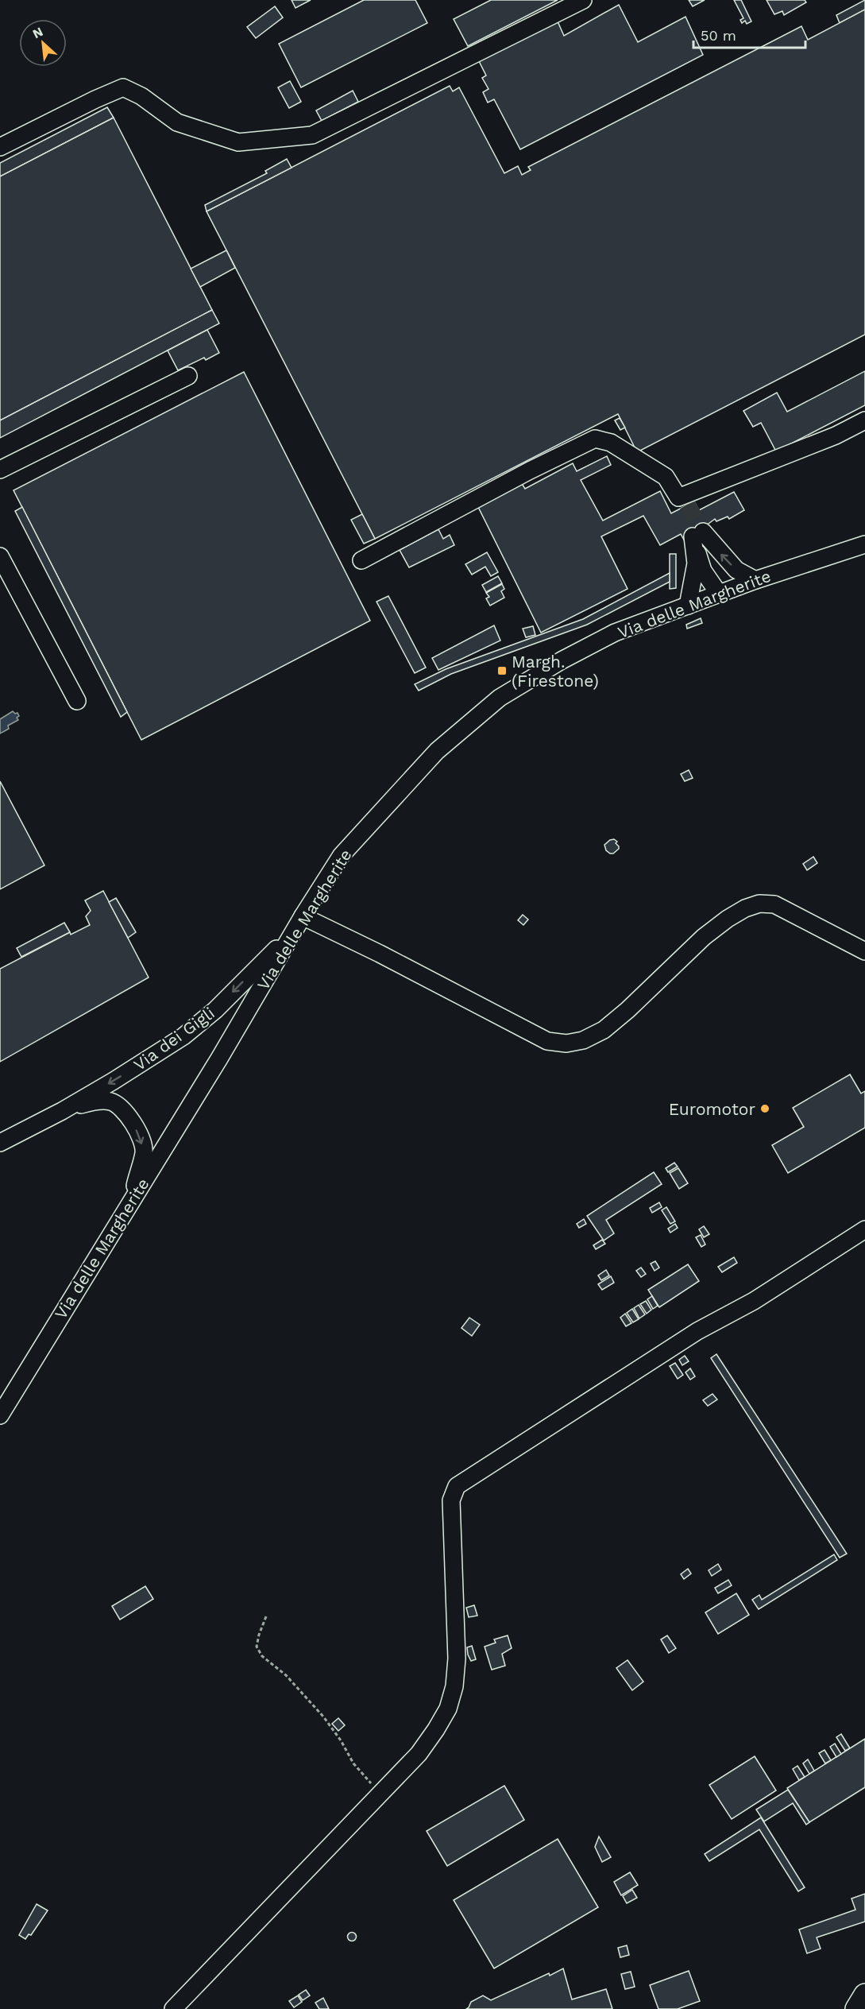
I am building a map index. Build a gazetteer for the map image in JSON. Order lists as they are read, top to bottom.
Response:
{
  "streets": {
    "street": ["Via delle Margherite", "Via dei Gigli"]
  },
  "crossings": [
    ["Via delle Margherite", "Via dei Gigli"]
  ],
  "places": {
    "transit": ["Margh. (Firestone)"],
    "other": ["Euromotor"]
  },
  "scale_bar": "50 m",
  "north": "top left"
}
